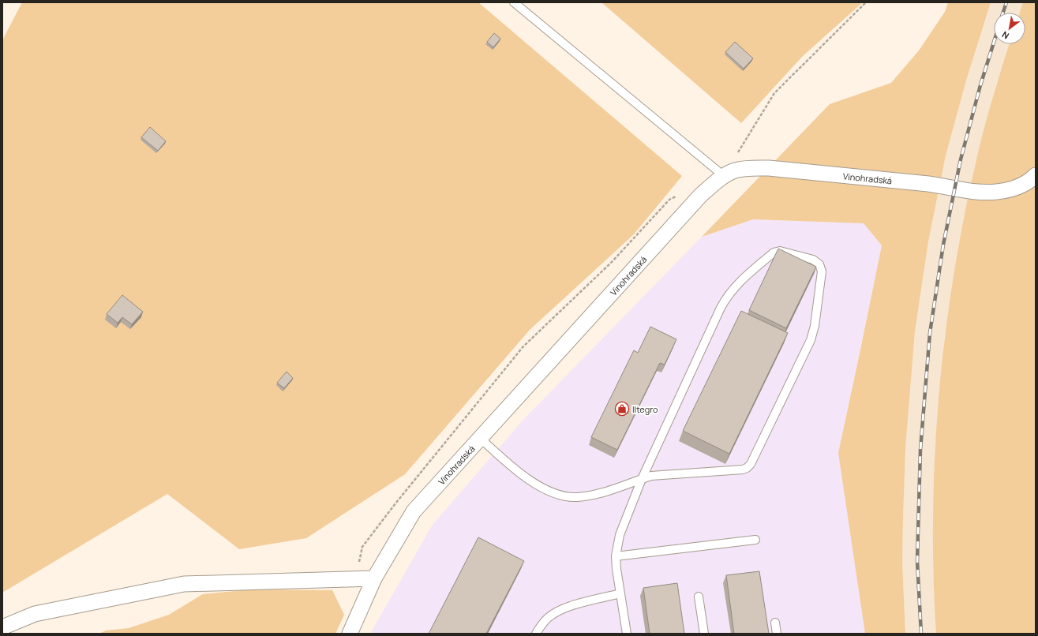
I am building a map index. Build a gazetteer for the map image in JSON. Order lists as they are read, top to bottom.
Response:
{
  "streets": {
    "street": ["Vinohradská"]
  },
  "places": {
    "shop": ["Iltegro"]
  },
  "north": "bottom left"
}
